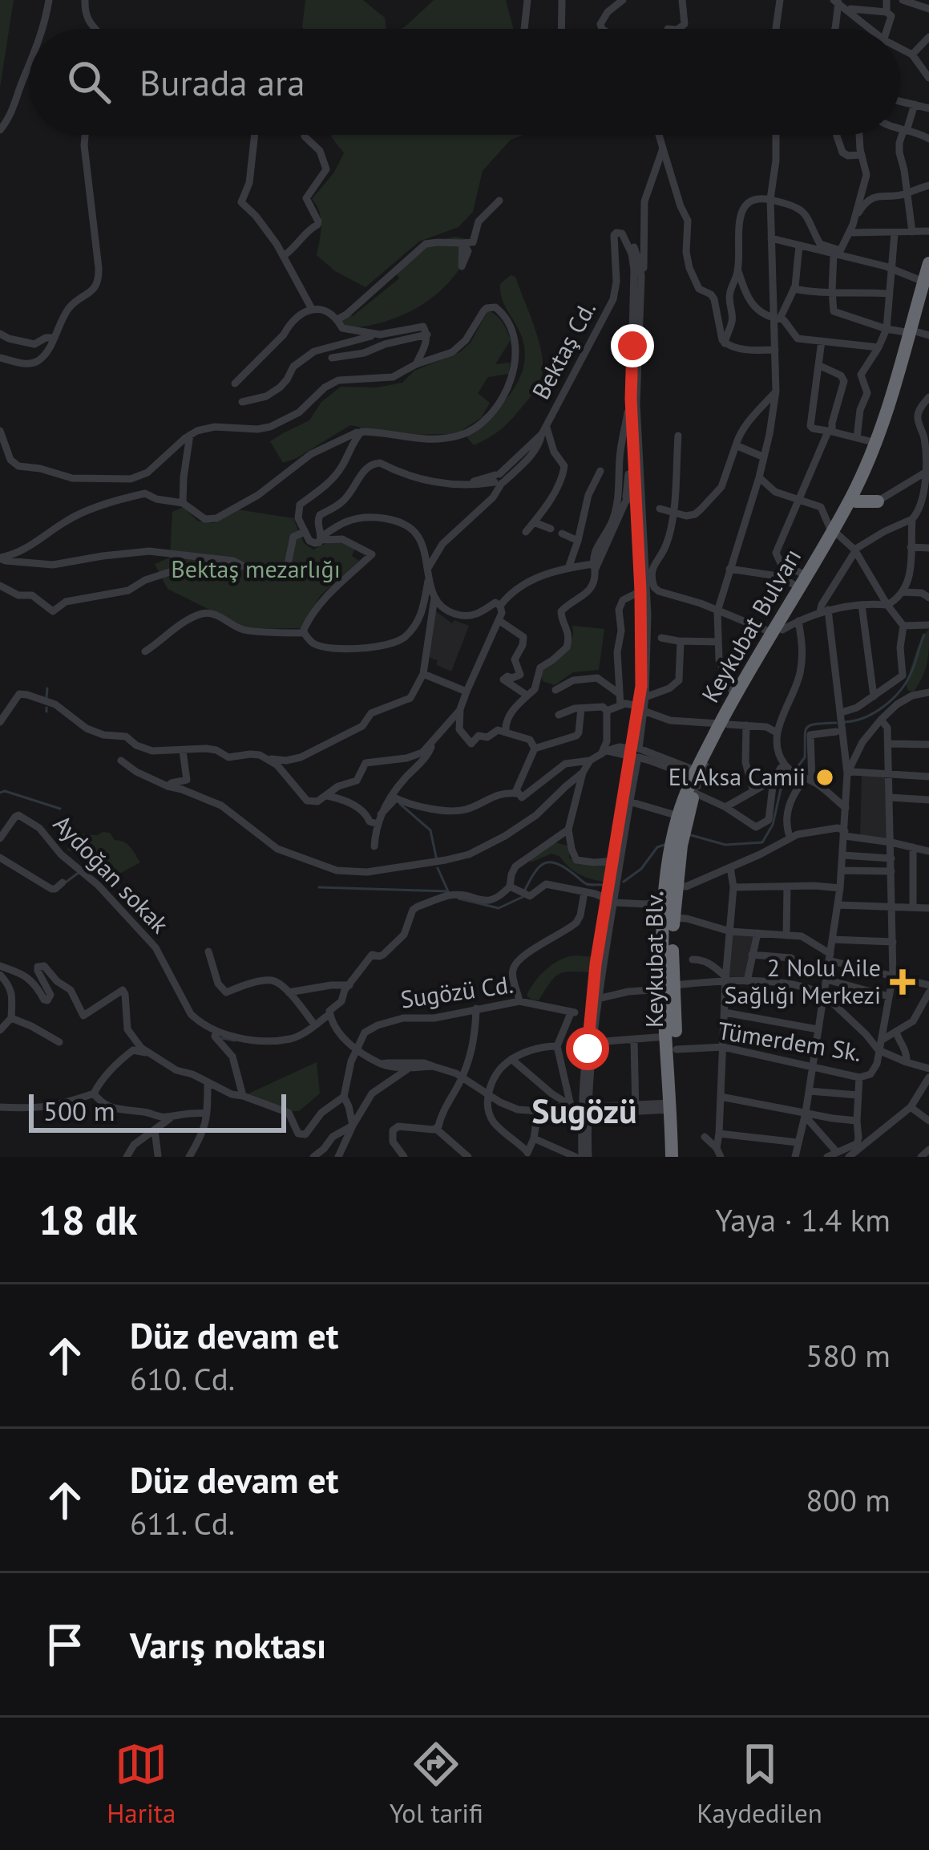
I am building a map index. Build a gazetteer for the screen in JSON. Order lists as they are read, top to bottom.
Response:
{
  "streets": {
    "highway": ["Keykubat Bulvarı", "Keykubat Blv."],
    "street": [
      "Bektaş Cd.",
      "Aydoğan sokak",
      "Sugözü Cd.",
      "Tümerdem Sk."
    ]
  },
  "crossings": [
    ["Keykubat Bulvarı", "Keykubat Blv."],
    ["Keykubat Blv.", "Tümerdem Sk."]
  ],
  "districts": ["Sugözü"],
  "parks": ["Bektaş mezarlığı"],
  "places": {
    "other": ["El Aksa Camii"],
    "health": ["2 Nolu Aile Sağlığı Merkezi"]
  },
  "scale_bar": "500 m",
  "page": {
    "search": "Burada ara",
    "scale": "500 m",
    "heading": ["18 dk", "Yaya · 1.4 km"],
    "list": [
      ["Düz devam et", "610. Cd.", "580 m"],
      ["Düz devam et", "611. Cd.", "800 m"],
      "Varış noktası"
    ],
    "nav": ["Harita", "Yol tarifi", "Kaydedilen"]
  }
}
